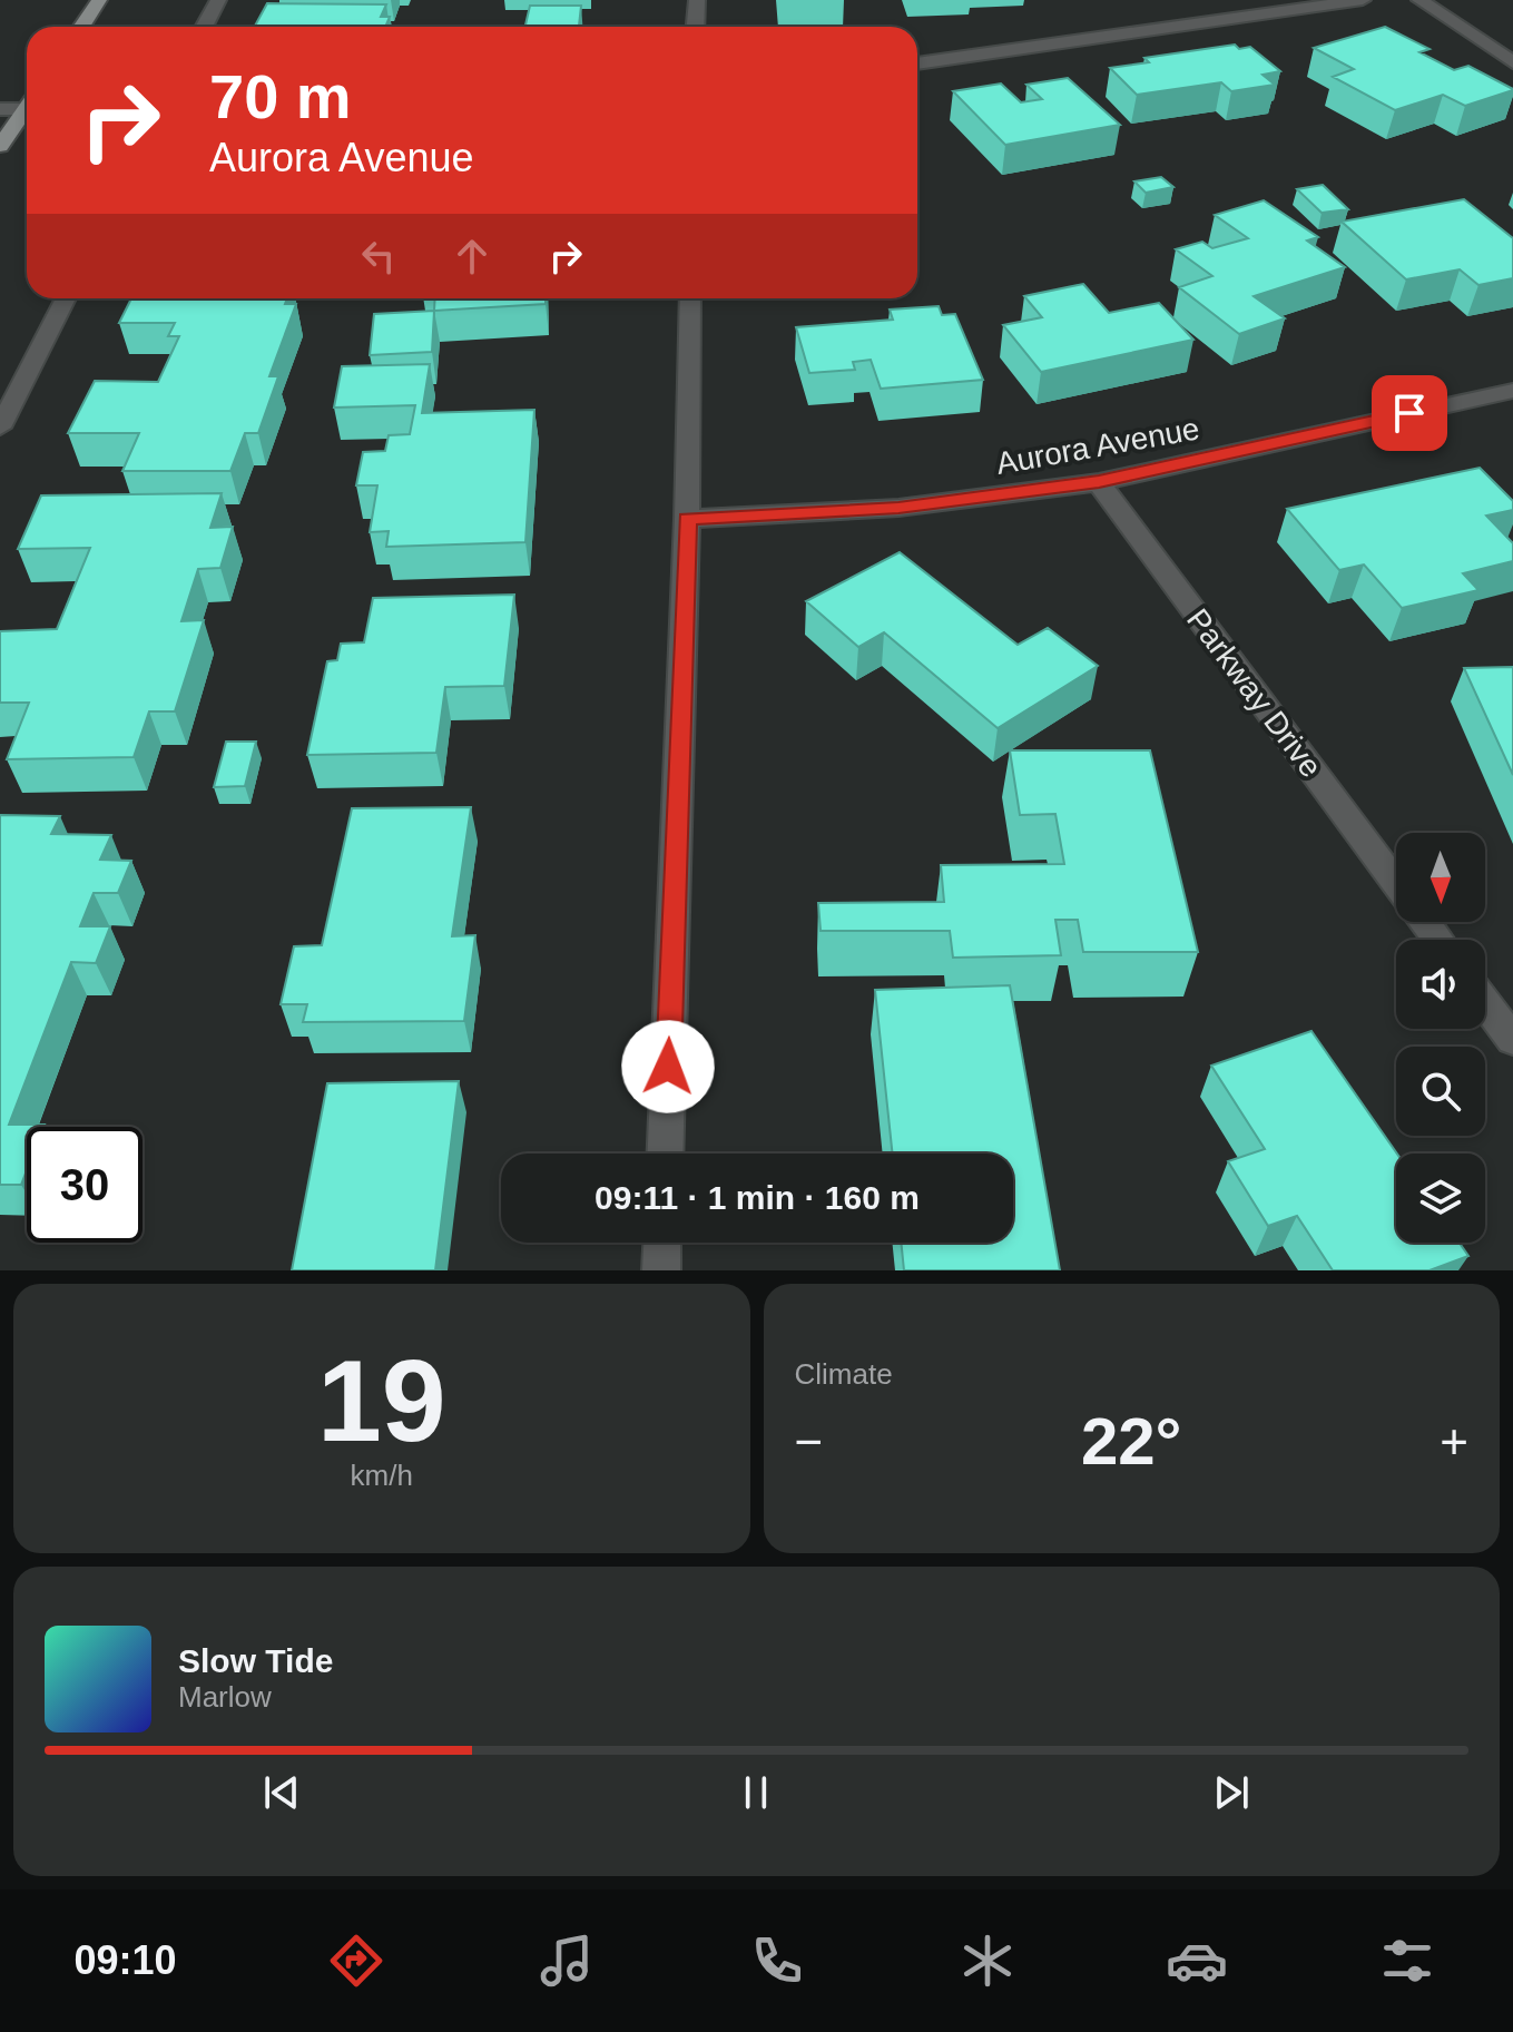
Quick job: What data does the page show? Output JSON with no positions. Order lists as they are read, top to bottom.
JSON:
{
  "streets": {
    "street": ["Aurora Avenue", "Parkway Drive"]
  },
  "crossings": [
    ["Aurora Avenue", "Parkway Drive"]
  ],
  "north": "bottom",
  "page": {
    "turn": ["70 m", "Aurora Avenue"],
    "limit": "30",
    "trip": "09:11 · 1 min · 160 m",
    "tile": [
      ["19", "km/h"],
      "Climate"
    ],
    "heat": ["−", "22°", "+"],
    "song": ["Slow Tide", "Marlow"],
    "tabs": "09:10"
  }
}
